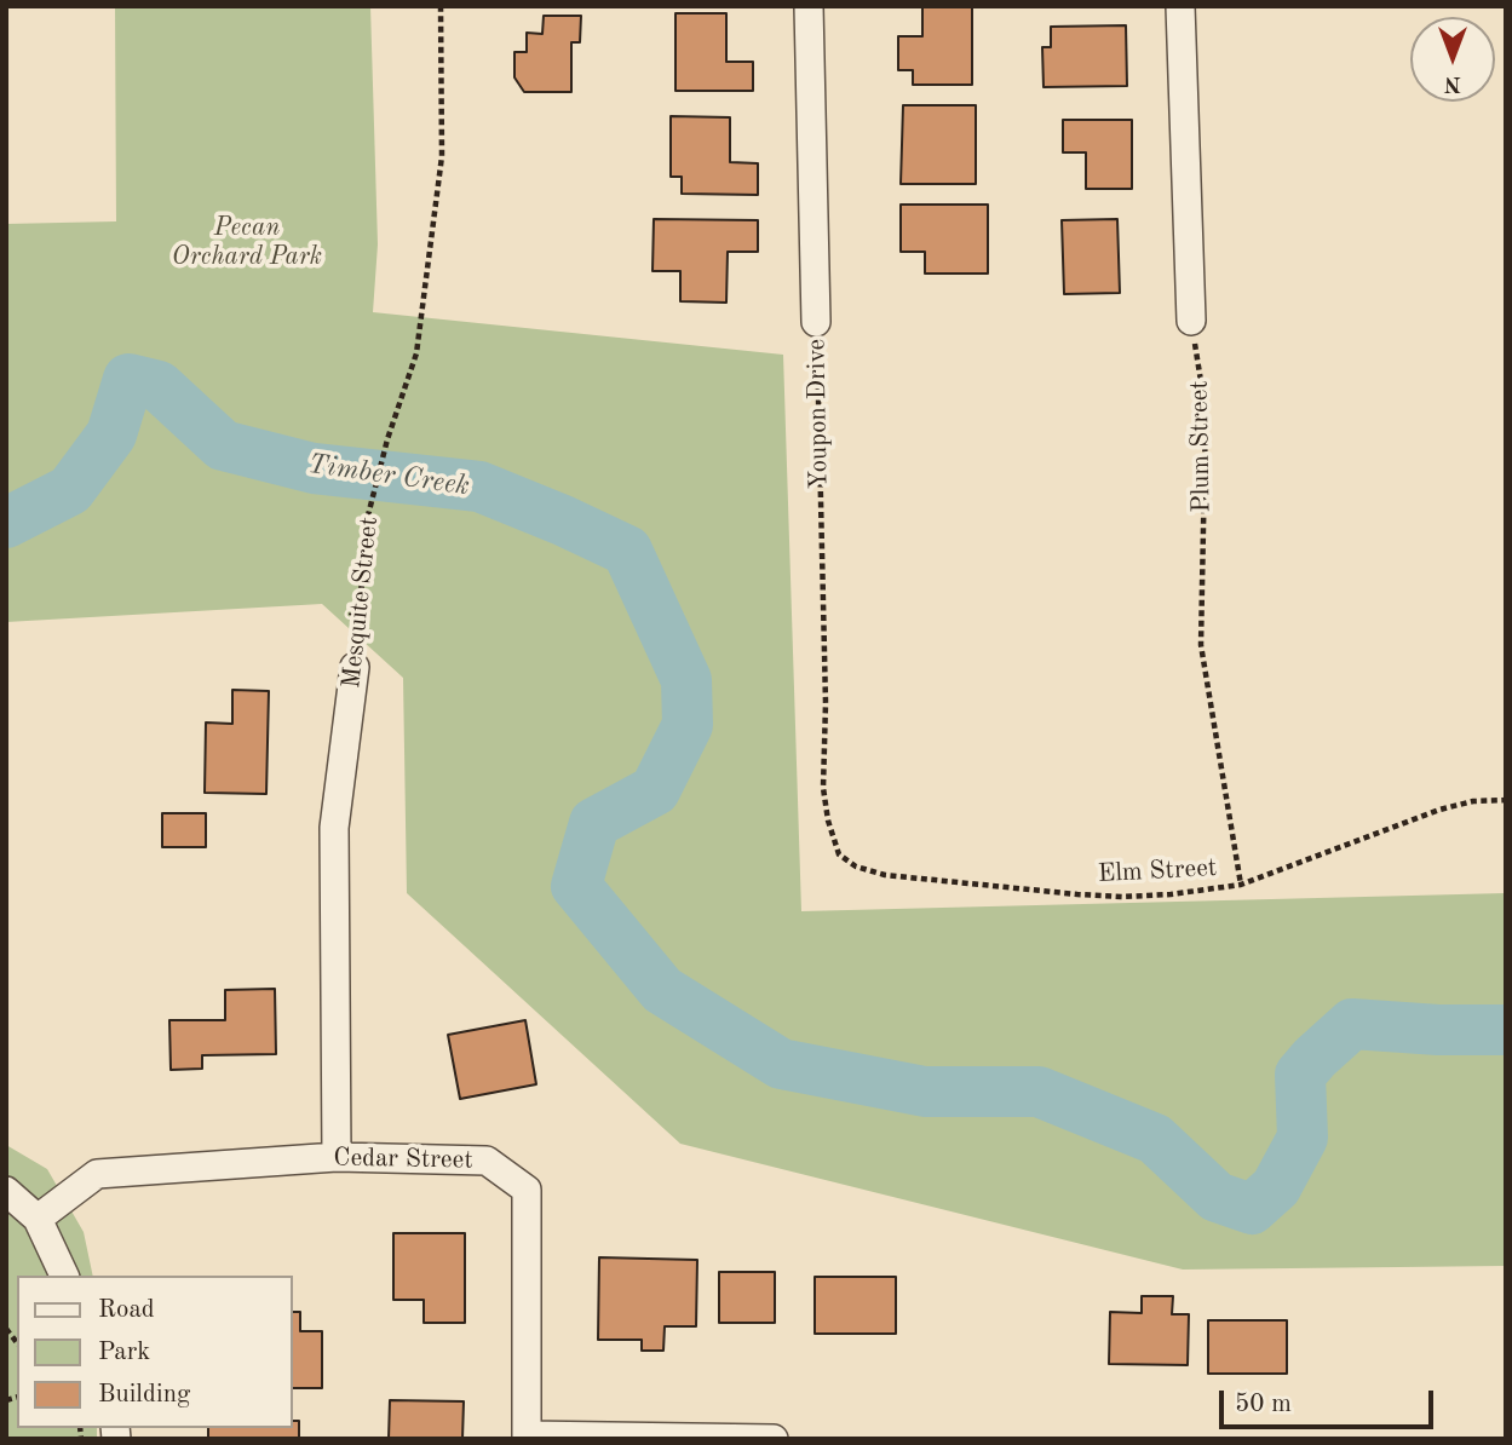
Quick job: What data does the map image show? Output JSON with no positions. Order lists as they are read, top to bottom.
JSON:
{
  "streets": {
    "street": ["Youpon Drive", "Mesquite Street", "Cedar Street"],
    "path": ["Plum Street", "Elm Street"]
  },
  "crossings": [
    ["Youpon Drive", "Elm Street"],
    ["Plum Street", "Elm Street"],
    ["Mesquite Street", "Cedar Street"]
  ],
  "water": ["Timber Creek"],
  "parks": ["Pecan Orchard Park"],
  "legend": ["Road", "Park", "Building"],
  "scale_bar": "50 m",
  "north": "bottom"
}
